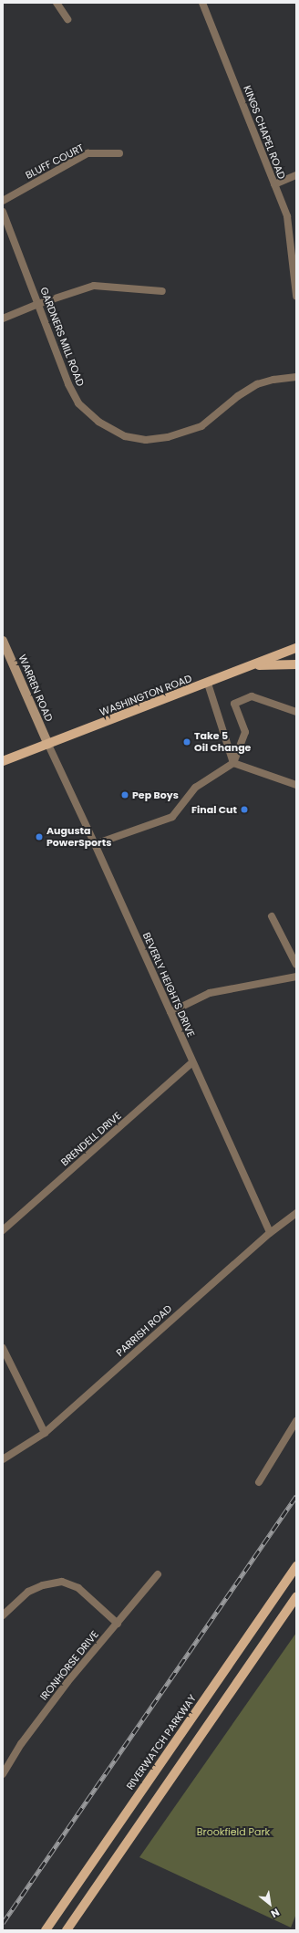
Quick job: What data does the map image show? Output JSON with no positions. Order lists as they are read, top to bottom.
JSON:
{
  "streets": {
    "main road": ["WASHINGTON ROAD", "RIVERWATCH PARKWAY"],
    "street": [
      "KINGS CHAPEL ROAD",
      "BLUFF COURT",
      "GARDNERS MILL ROAD",
      "WARREN ROAD",
      "BEVERLY HEIGHTS DRIVE",
      "BRENDELL DRIVE",
      "PARRISH ROAD",
      "IRONHORSE DRIVE"
    ]
  },
  "crossings": [
    ["WARREN ROAD", "WASHINGTON ROAD"],
    ["WARREN ROAD", "BEVERLY HEIGHTS DRIVE"],
    ["WASHINGTON ROAD", "BEVERLY HEIGHTS DRIVE"],
    ["BEVERLY HEIGHTS DRIVE", "BRENDELL DRIVE"],
    ["BEVERLY HEIGHTS DRIVE", "PARRISH ROAD"]
  ],
  "parks": ["Brookfield Park"],
  "places": [
    "Take 5 Oil Change",
    "Pep Boys",
    "Final Cut",
    "Augusta PowerSports"
  ],
  "north": "bottom right"
}
